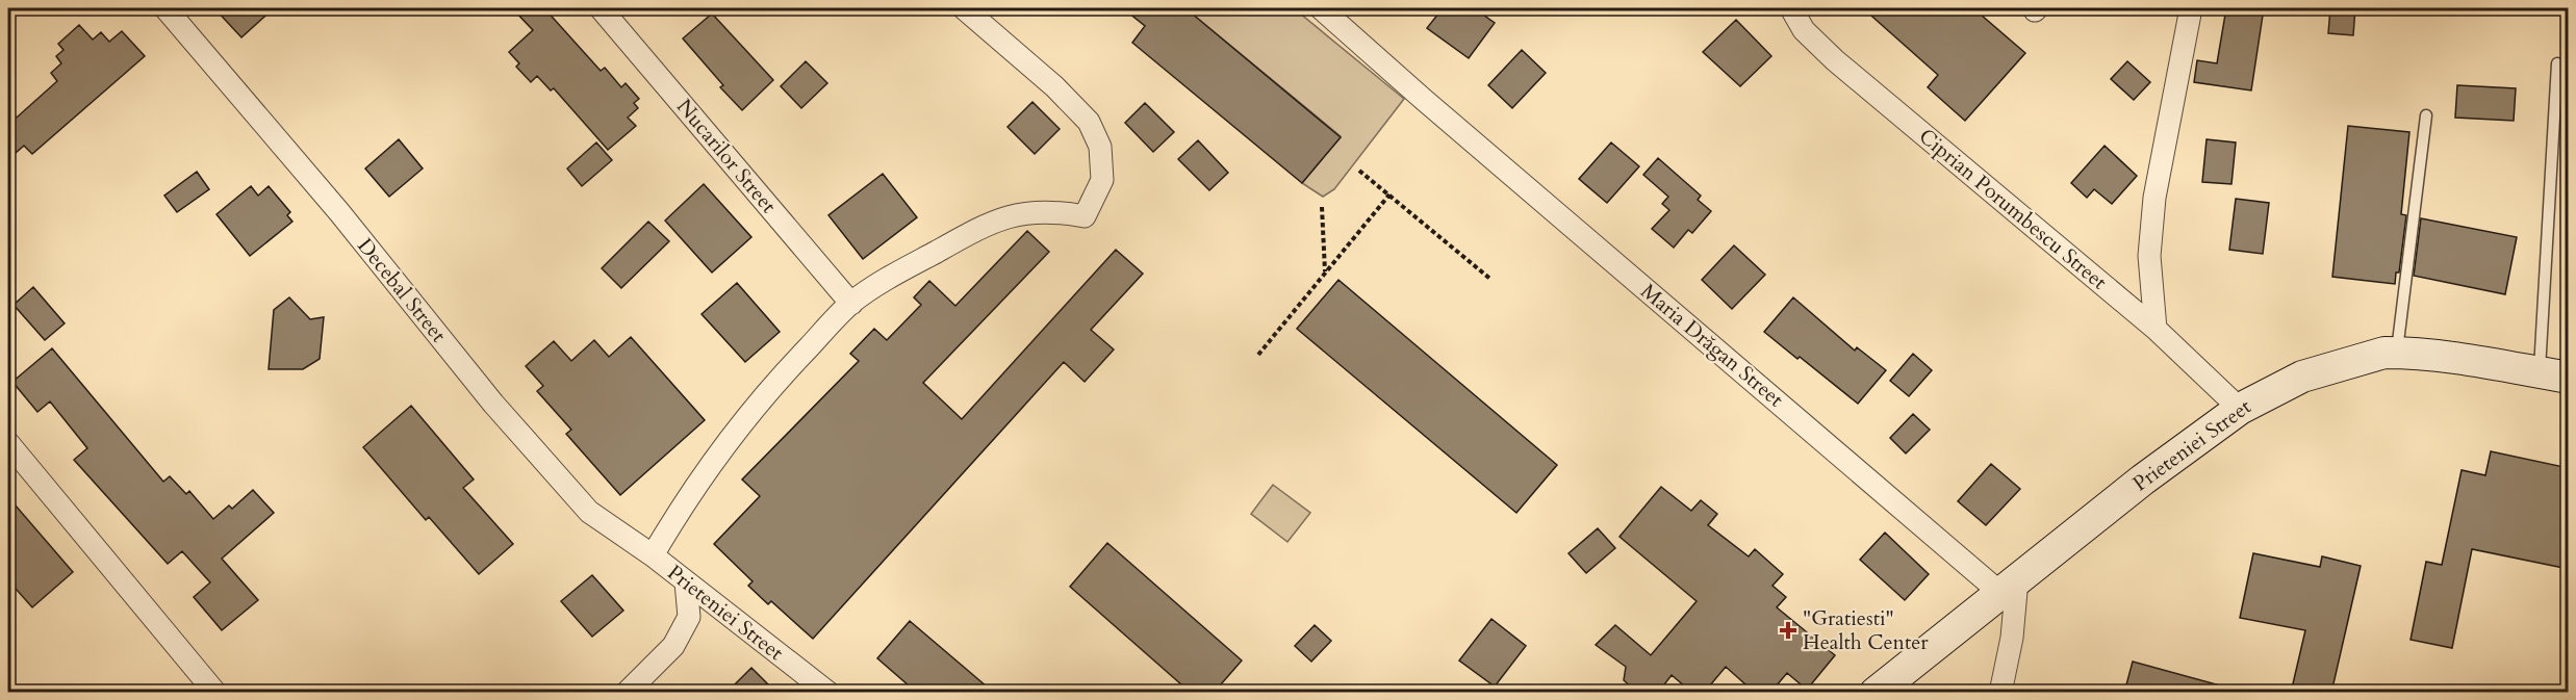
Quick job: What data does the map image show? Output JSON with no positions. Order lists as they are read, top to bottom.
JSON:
{
  "streets": {
    "street": [
      "Nucarilor Street",
      "Ciprian Porumbescu Street",
      "Decebal Street",
      "Maria Drăgan Street",
      "Prieteniei Street"
    ]
  },
  "crossings": [
    ["Ciprian Porumbescu Street", "Prieteniei Street"],
    ["Decebal Street", "Prieteniei Street"],
    ["Maria Drăgan Street", "Prieteniei Street"]
  ],
  "places": {
    "health": ["\"Gratiesti\" Health Center"]
  }
}
